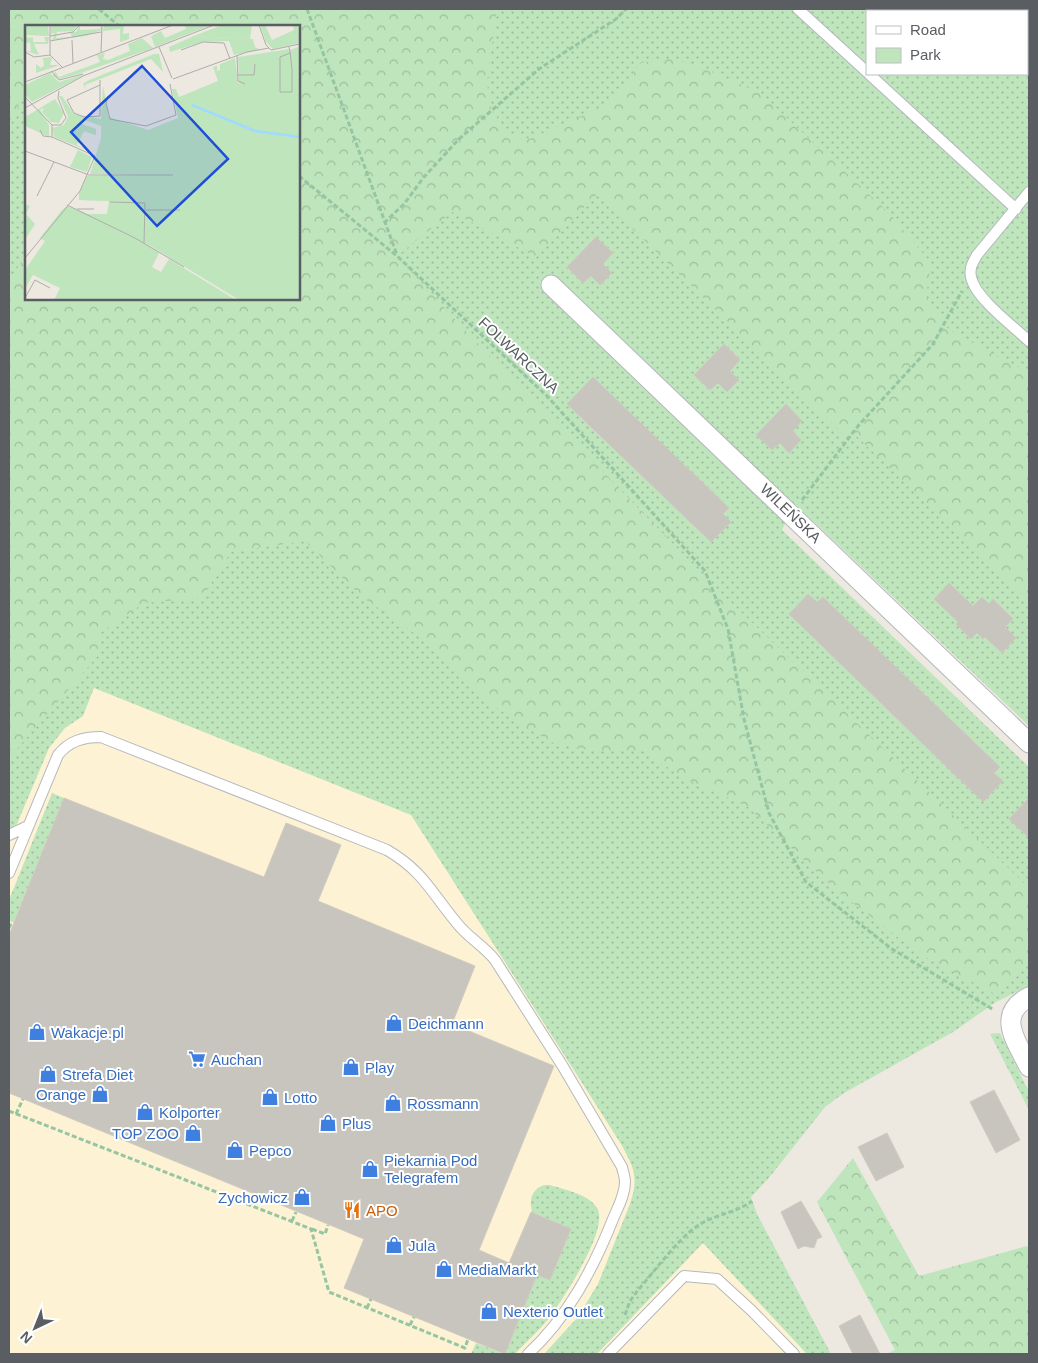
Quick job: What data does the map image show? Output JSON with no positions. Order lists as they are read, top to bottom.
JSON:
{
  "streets": {
    "street": ["WILEŃSKA"],
    "path": ["FOLWARCZNA"]
  },
  "places": {
    "shop": [
      "Deichmann",
      "Wakacje.pl",
      "Play",
      "Strefa Diet",
      "Orange",
      "Lotto",
      "Rossmann",
      "Kolporter",
      "Plus",
      "TOP ZOO",
      "Pepco",
      "Piekarnia Pod Telegrafem",
      "Zychowicz",
      "Jula",
      "MediaMarkt",
      "Nexterio Outlet"
    ],
    "supermarket": ["Auchan"],
    "restaurant": ["APO"]
  },
  "legend": ["Road", "Park"],
  "north": "bottom left"
}
